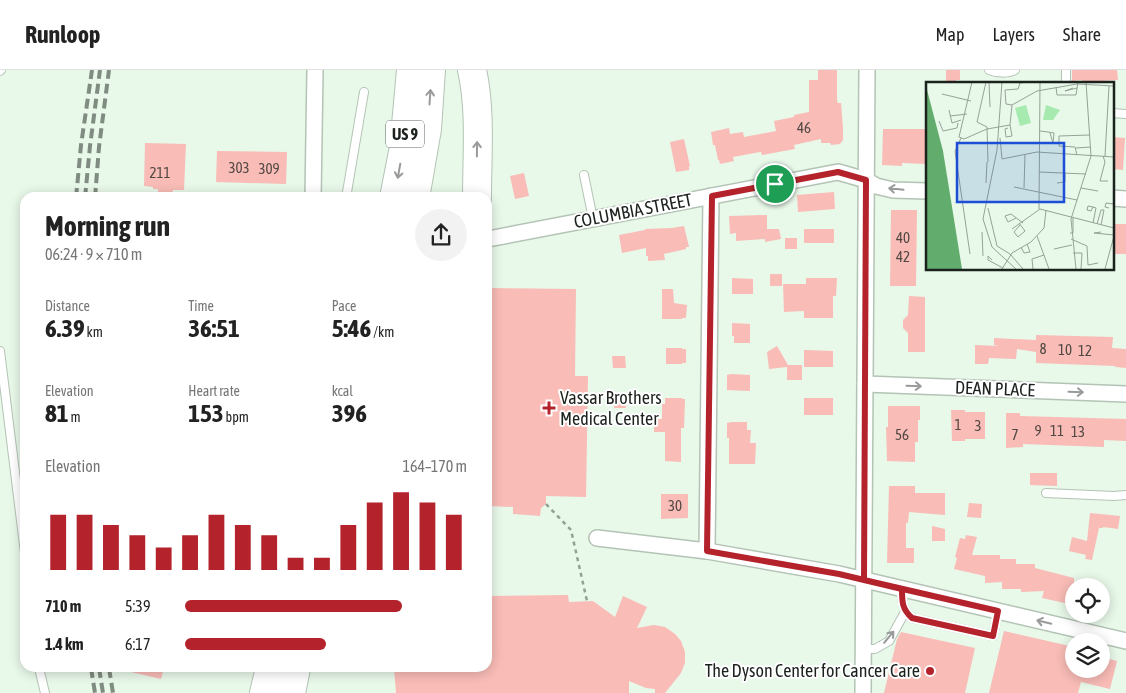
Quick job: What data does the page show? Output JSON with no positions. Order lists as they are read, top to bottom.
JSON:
{
  "streets": {
    "highway": ["US 9"],
    "street": ["COLUMBIA STREET", "DEAN PLACE"]
  },
  "one_way": ["DEAN PLACE"],
  "places": {
    "health": ["Vassar Brothers Medical Center"],
    "other": ["The Dyson Center for Cancer Care"]
  },
  "house_numbers": [
    "46",
    "303",
    "309",
    "211",
    "40",
    "42",
    "8",
    "10",
    "12",
    "1",
    "3",
    "9",
    "11",
    "13",
    "56",
    "7",
    "30"
  ],
  "page": {
    "header": "Runloop",
    "nav": ["Map", "Layers", "Share"],
    "heading": ["Morning run", "06:24 · 9 × 710 m"],
    "stats": [
      ["Distance", "6.39 km"],
      ["Time", "36:51"],
      ["Pace", "5:46 /km"],
      ["Elevation", "81 m"],
      ["Heart rate", "153 bpm"],
      ["kcal", "396"]
    ],
    "chart": ["Elevation", "164–170 m"],
    "list": [
      {
        "name": "710 m",
        "note": "5:39"
      },
      {
        "name": "1.4 km",
        "note": "6:17"
      }
    ]
  }
}
